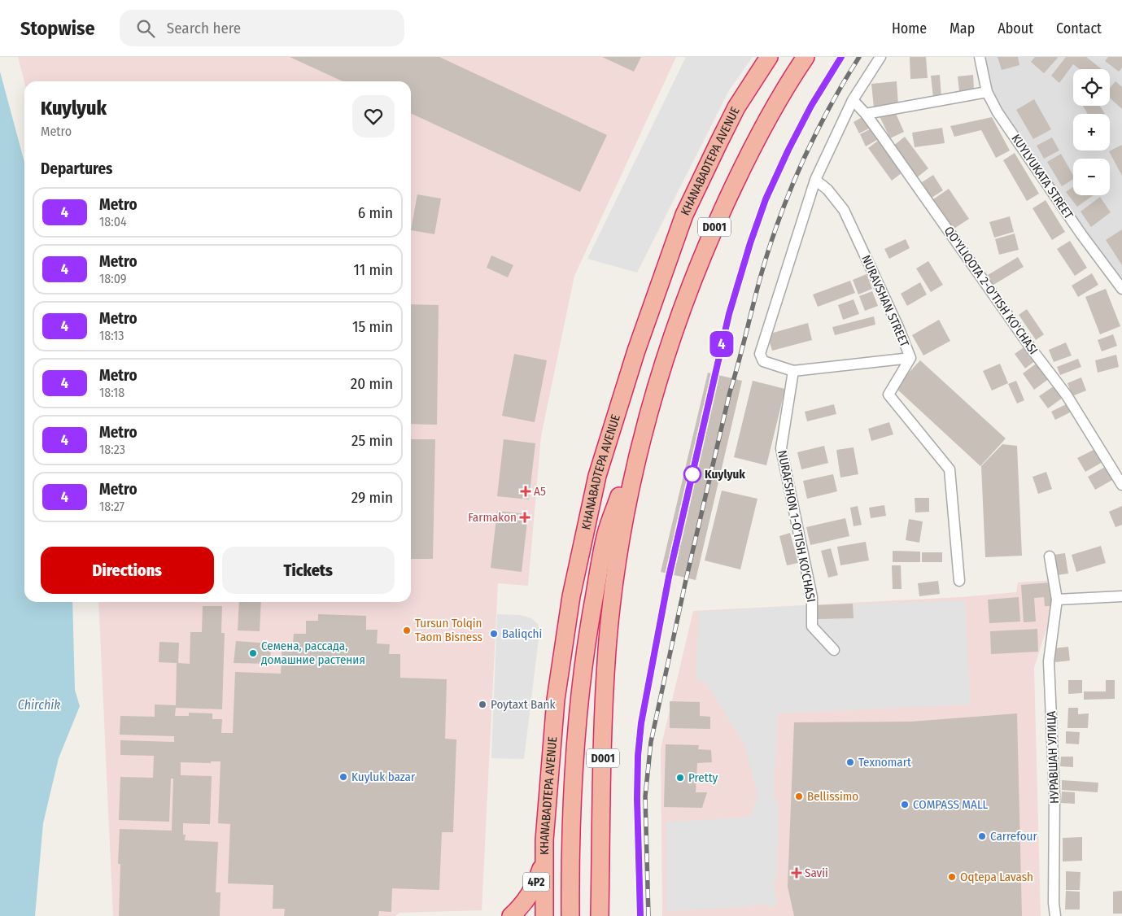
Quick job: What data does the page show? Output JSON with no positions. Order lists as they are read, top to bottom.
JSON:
{
  "streets": {
    "highway": ["KHANABADTEPA AVENUE", "D001", "4P2"],
    "street": [
      "KUYLYUKATA STREET",
      "QO'YLIQOTA 2-O'TISH KO'CHASI",
      "NURAVSHAN STREET",
      "NURAFSHON 1-O'TISH KO'CHASI",
      "НУРАВШАН УЛИЦА"
    ]
  },
  "crossings": [
    ["KHANABADTEPA AVENUE", "4P2"]
  ],
  "water": ["Chirchik"],
  "places": {
    "other": [
      "Kuylyuk",
      "Tursun Tolqin Taom Bisness",
      "Baliqchi",
      "Семена, рассада, домашние растения",
      "Poytaxt Bank",
      "Texnomart",
      "Kuyluk bazar",
      "Pretty",
      "Bellissimo",
      "COMPASS MALL",
      "Carrefour",
      "Oqtepa Lavash"
    ],
    "health": ["A5", "Farmakon", "Savii"]
  },
  "lines": ["metro line 4"],
  "page": {
    "header": "Stopwise",
    "search": "Search here",
    "nav": [
      "Home",
      "Map",
      "About",
      "Contact"
    ],
    "on_map": "4",
    "map_buttons": ["+", "−"],
    "heading": [
      ["Kuylyuk", "Metro"],
      "Departures"
    ],
    "list": [
      {
        "mark": "4",
        "name": "Metro",
        "note": "18:04",
        "value": "6 min"
      },
      {
        "mark": "4",
        "name": "Metro",
        "note": "18:09",
        "value": "11 min"
      },
      {
        "mark": "4",
        "name": "Metro",
        "note": "18:13",
        "value": "15 min"
      },
      {
        "mark": "4",
        "name": "Metro",
        "note": "18:18",
        "value": "20 min"
      },
      {
        "mark": "4",
        "name": "Metro",
        "note": "18:23",
        "value": "25 min"
      },
      {
        "mark": "4",
        "name": "Metro",
        "note": "18:27",
        "value": "29 min"
      }
    ],
    "buttons": ["Directions", "Tickets"]
  }
}
